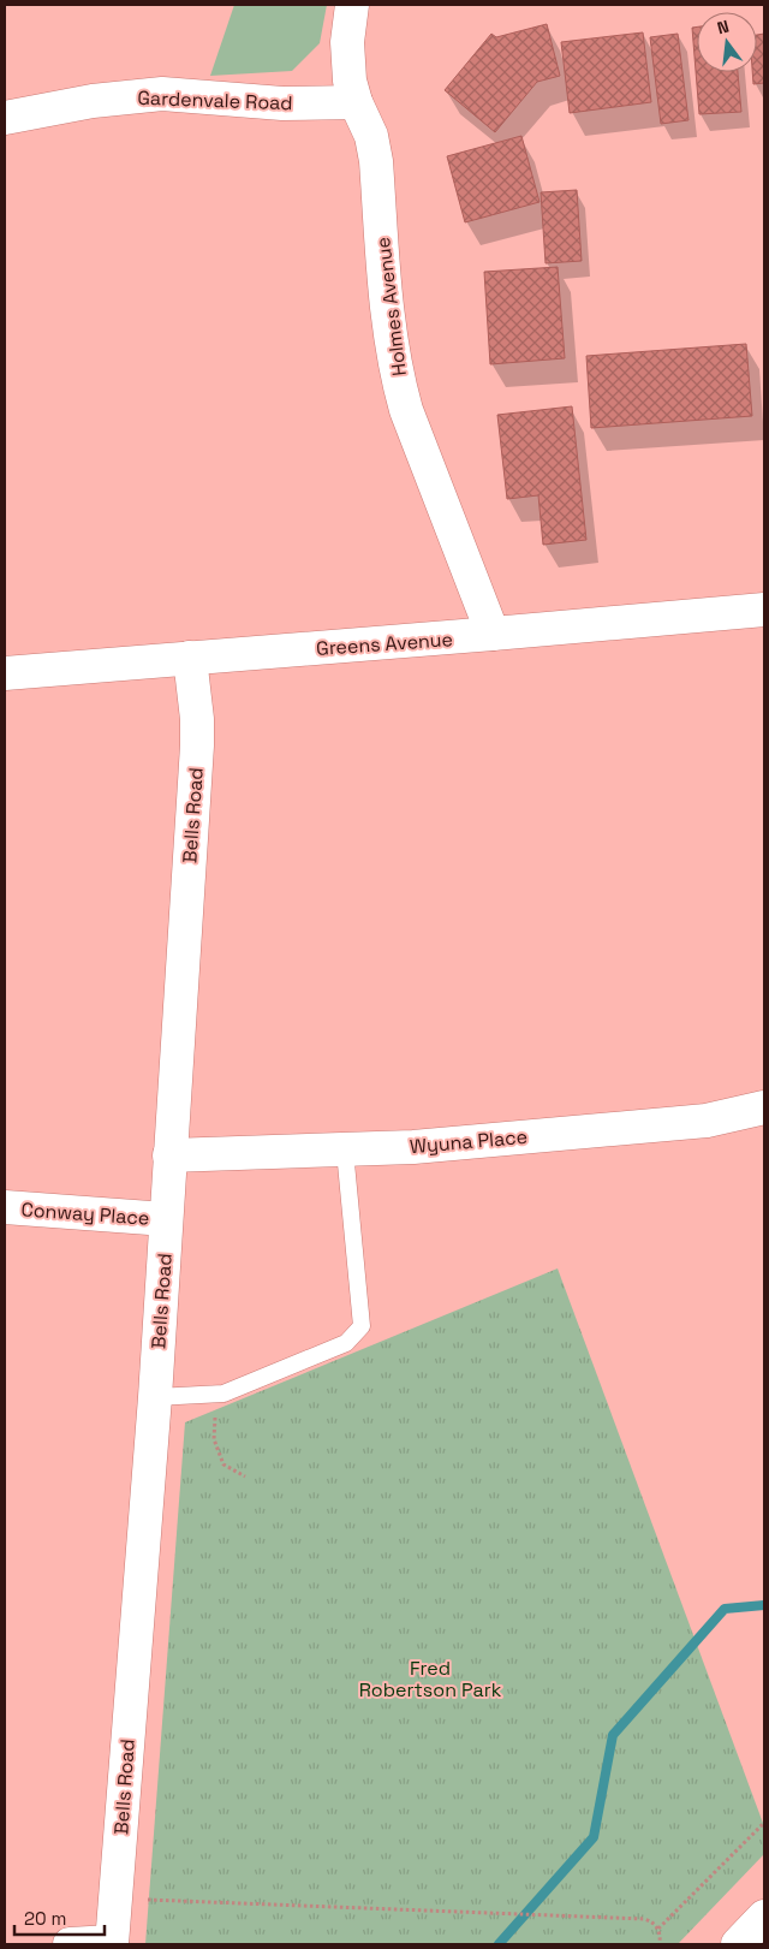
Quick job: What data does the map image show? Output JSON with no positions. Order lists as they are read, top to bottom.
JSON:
{
  "streets": {
    "street": [
      "Gardenvale Road",
      "Holmes Avenue",
      "Greens Avenue",
      "Bells Road",
      "Wyuna Place",
      "Conway Place"
    ]
  },
  "crossings": [
    ["Gardenvale Road", "Holmes Avenue"],
    ["Holmes Avenue", "Greens Avenue"],
    ["Greens Avenue", "Bells Road"],
    ["Bells Road", "Wyuna Place"],
    ["Bells Road", "Conway Place"]
  ],
  "parks": ["Fred Robertson Park"],
  "scale_bar": "20 m",
  "north": "top"
}
